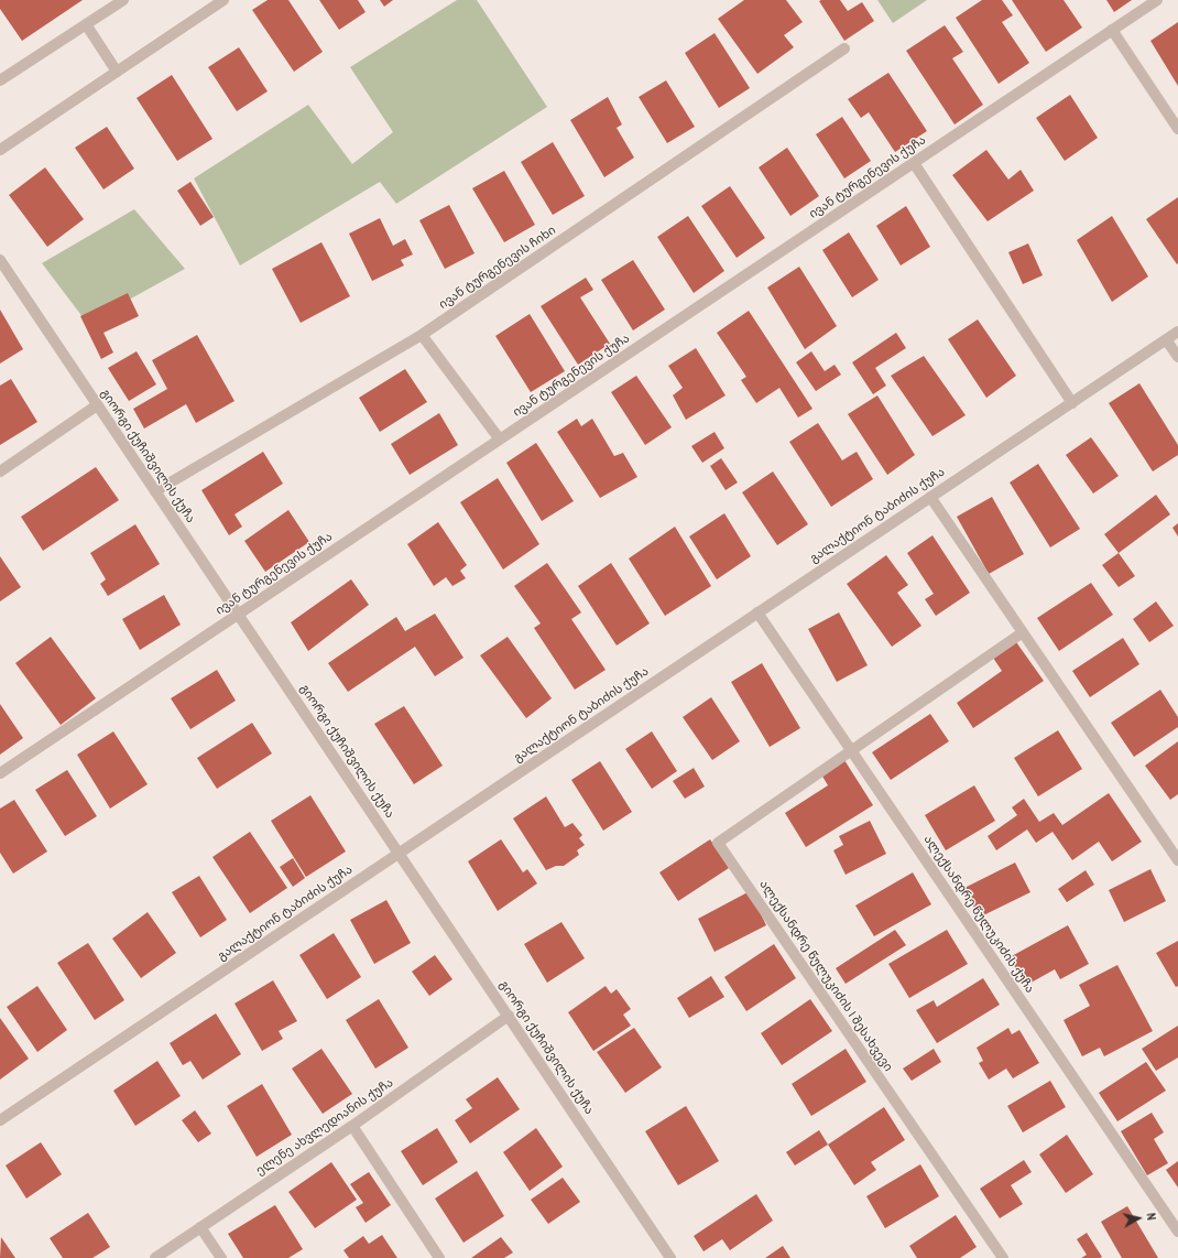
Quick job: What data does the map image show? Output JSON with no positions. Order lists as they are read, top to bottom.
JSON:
{
  "streets": {
    "street": [
      "ივან ტურგენევის ქუჩა",
      "ივან ტურგენევის ჩიხი",
      "გიორგი ქუჩიშვილის ქუჩა",
      "გალაქტიონ ტაბიძის ქუჩა",
      "ალექსანდრე წულუკიძის ქუჩა",
      "ალექსანდრე წულუკიძის I შესახვევი",
      "ელენე ახვლედიანის ქუჩა"
    ]
  },
  "crossings": [
    ["ივან ტურგენევის ქუჩა", "გიორგი ქუჩიშვილის ქუჩა"],
    ["ივან ტურგენევის ჩიხი", "გიორგი ქუჩიშვილის ქუჩა"],
    ["გიორგი ქუჩიშვილის ქუჩა", "გალაქტიონ ტაბიძის ქუჩა"],
    ["გიორგი ქუჩიშვილის ქუჩა", "ელენე ახვლედიანის ქუჩა"],
    ["გალაქტიონ ტაბიძის ქუჩა", "ალექსანდრე წულუკიძის ქუჩა"],
    ["ალექსანდრე წულუკიძის ქუჩა", "ალექსანდრე წულუკიძის I შესახვევი"]
  ],
  "north": "right"
}
